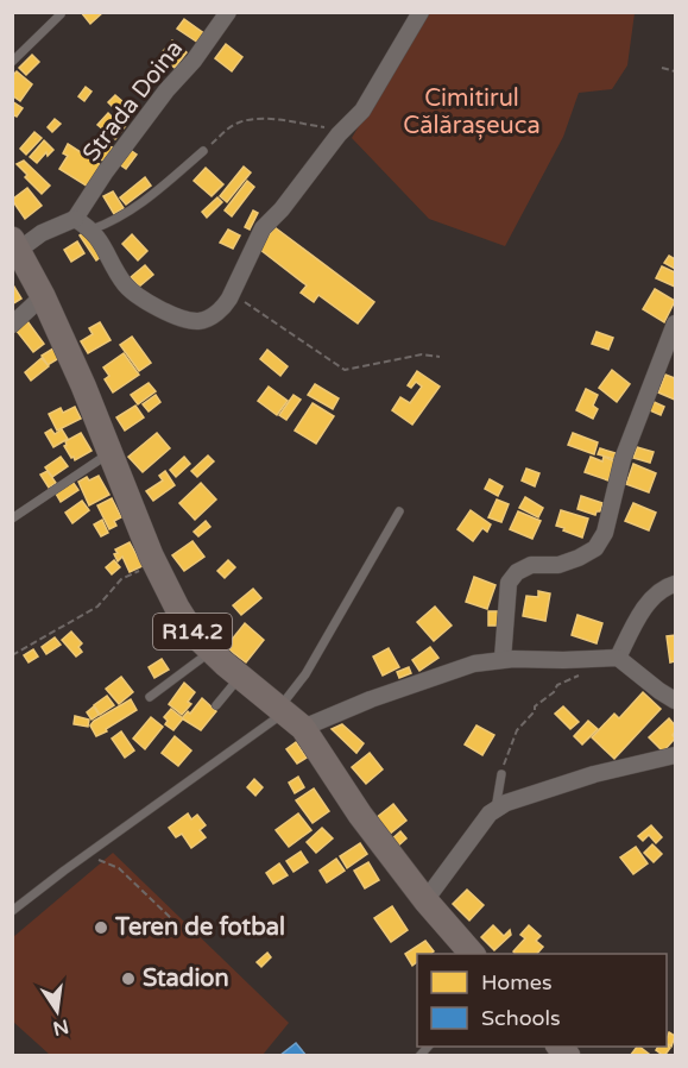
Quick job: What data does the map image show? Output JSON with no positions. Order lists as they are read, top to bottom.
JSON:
{
  "streets": {
    "main road": ["R14.2"],
    "street": ["Strada Doina"]
  },
  "parks": ["Cimitirul Călărașeuca"],
  "places": ["Teren de fotbal", "Stadion"],
  "legend": ["Homes", "Schools"],
  "north": "bottom"
}
